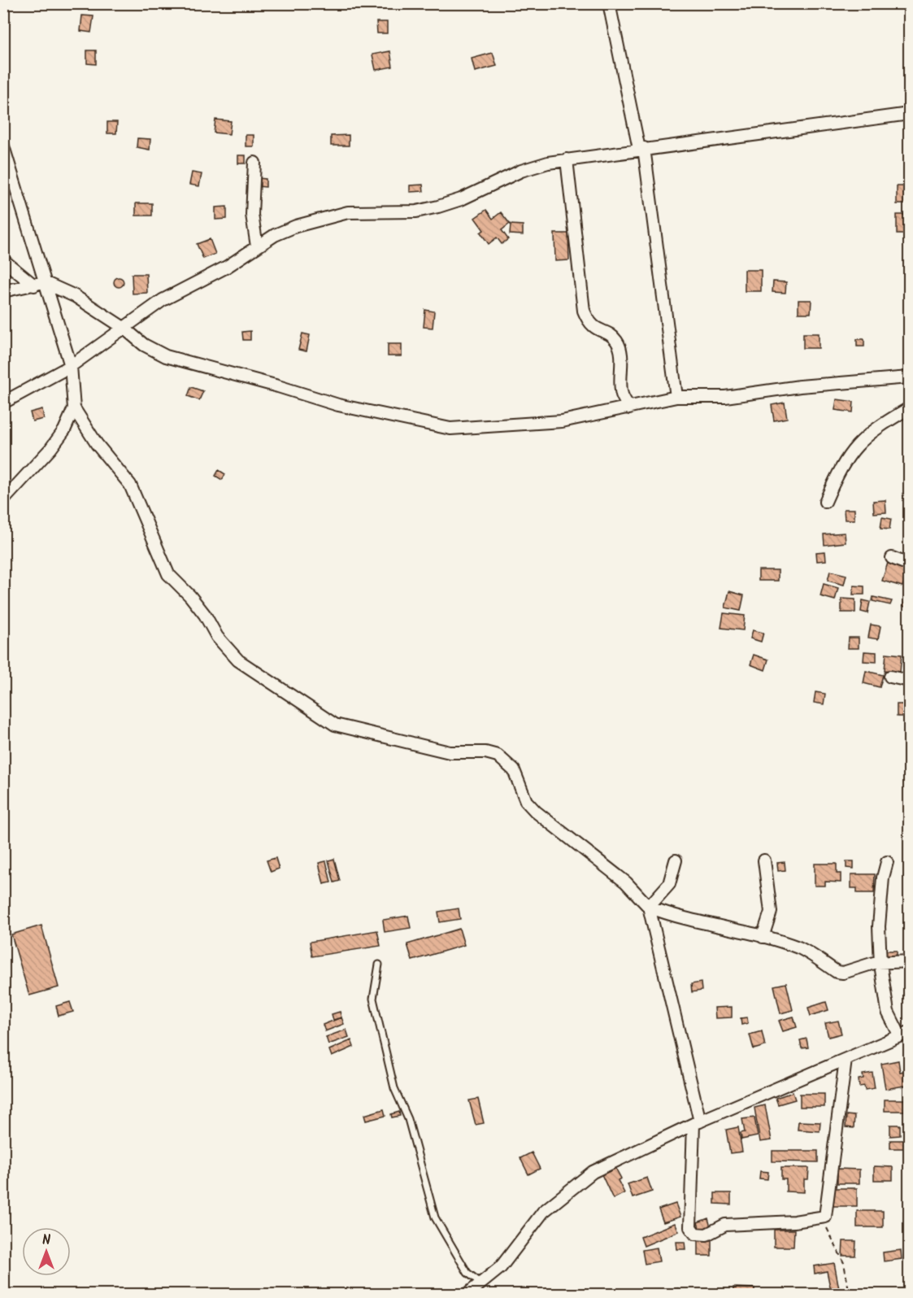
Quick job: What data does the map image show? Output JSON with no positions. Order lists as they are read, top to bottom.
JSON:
{
  "north": "top"
}
